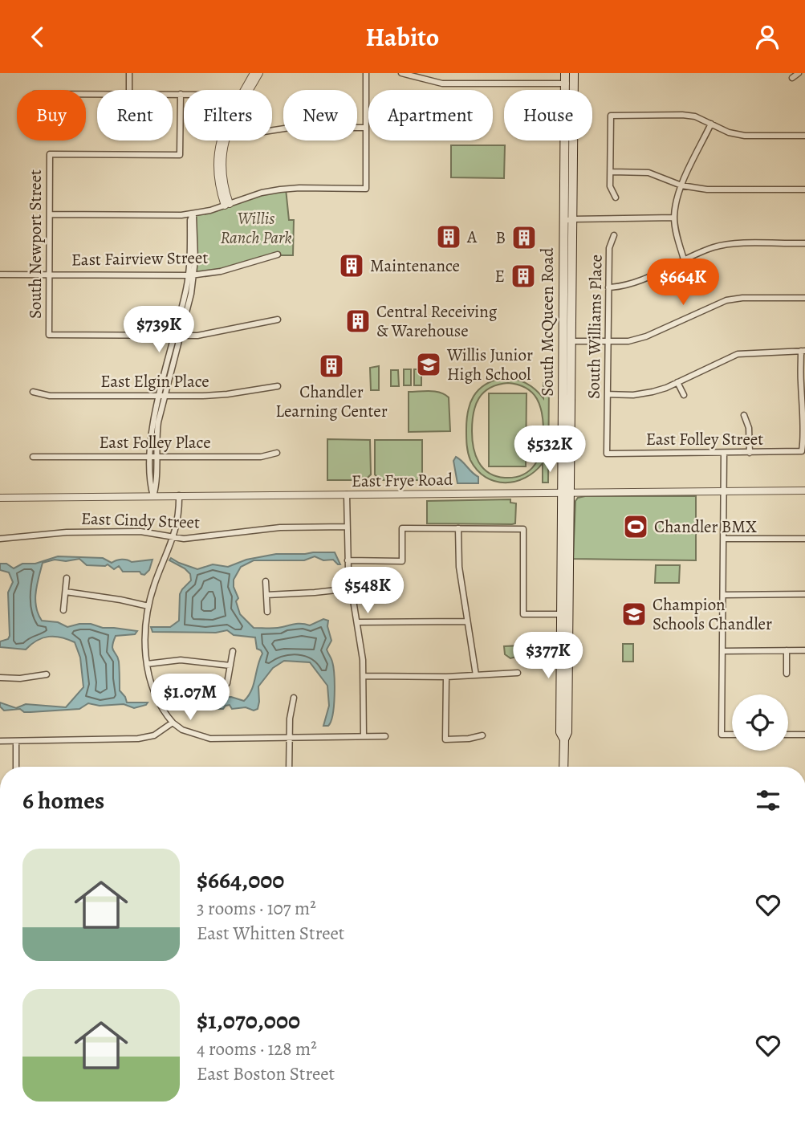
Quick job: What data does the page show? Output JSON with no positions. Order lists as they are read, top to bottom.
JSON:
{
  "streets": {
    "main road": ["South McQueen Road"],
    "street": [
      "South Newport Street",
      "East Fairview Street",
      "South Williams Place",
      "East Elgin Place",
      "East Folley Street",
      "East Folley Place",
      "East Frye Road",
      "East Cindy Street"
    ]
  },
  "crossings": [
    ["South Newport Street", "East Fairview Street"],
    ["South McQueen Road", "East Frye Road"],
    ["South Williams Place", "East Folley Street"]
  ],
  "parks": ["Willis Ranch Park"],
  "places": {
    "building": [
      "A",
      "B",
      "Maintenance",
      "E",
      "Central Receiving & Warehouse",
      "Chandler Learning Center"
    ],
    "school or university": ["Willis Junior High School", "Champion Schools Chandler"],
    "sports": ["Chandler BMX"]
  },
  "page": {
    "header": "Habito",
    "chip": [
      "Buy",
      "Rent",
      "Filters",
      "New",
      "Apartment",
      "House"
    ],
    "price": [
      "$664K",
      "$739K",
      "$532K",
      "$548K",
      "$377K",
      "$1.07M"
    ],
    "heading": "6 homes",
    "list": [
      {
        "name": "$664,000",
        "note": "3 rooms · 107 m² · East Whitten Street"
      },
      {
        "name": "$1,070,000",
        "note": "4 rooms · 128 m² · East Boston Street"
      }
    ]
  }
}
